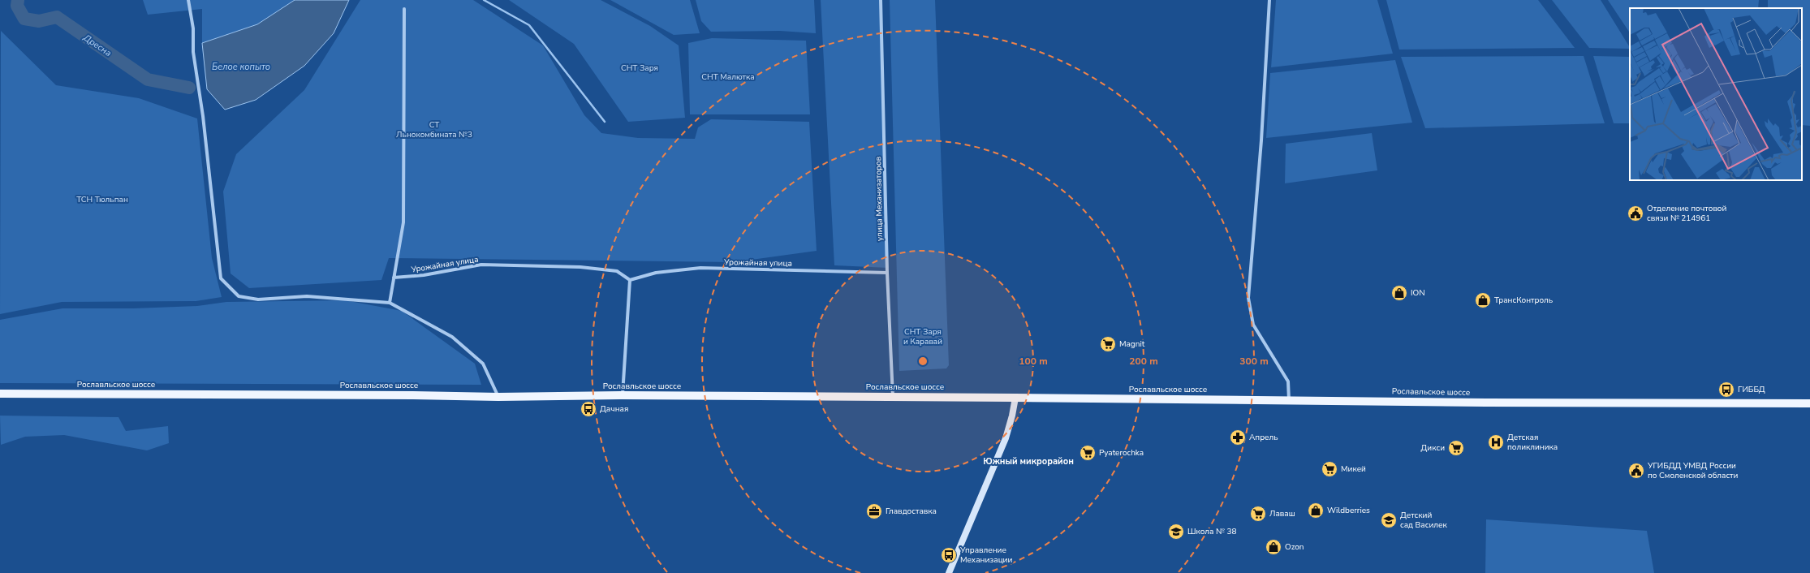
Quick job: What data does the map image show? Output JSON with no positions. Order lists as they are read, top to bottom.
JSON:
{
  "streets": {
    "main road": ["Рославльское шоссе"],
    "street": ["улица Механизаторов", "Урожайная улица"]
  },
  "crossings": [
    ["улица Механизаторов", "Урожайная улица"],
    ["улица Механизаторов", "Рославльское шоссе"]
  ],
  "districts": ["Южный микрорайон"],
  "water": ["Дресна", "Белое копыто"],
  "parks": [
    "СНТ Заря",
    "СНТ Малютка",
    "СТ Льнокомбината №3",
    "ТСН Тюльпан",
    "СНТ Заря и Каравай"
  ],
  "places": {
    "public building": ["Отделение почтовой связи № 214961", "УГИБДД УМВД России по Смоленской области"],
    "shop": [
      "ION",
      "ТрансКонтроль",
      "Wildberries",
      "Ozon"
    ],
    "supermarket": [
      "Magnit",
      "Дикси",
      "Pyaterochka",
      "Микей",
      "Лаваш"
    ],
    "bus stop": ["ГИББД", "Дачная", "Управление Механизации"],
    "pharmacy": ["Апрель"],
    "hospital": ["Детская поликлиника"],
    "office": ["Главдоставка"],
    "school or university": ["Детский сад Василек", "Школа № 38"]
  },
  "rings": ["100 m", "200 m", "300 m"]
}
